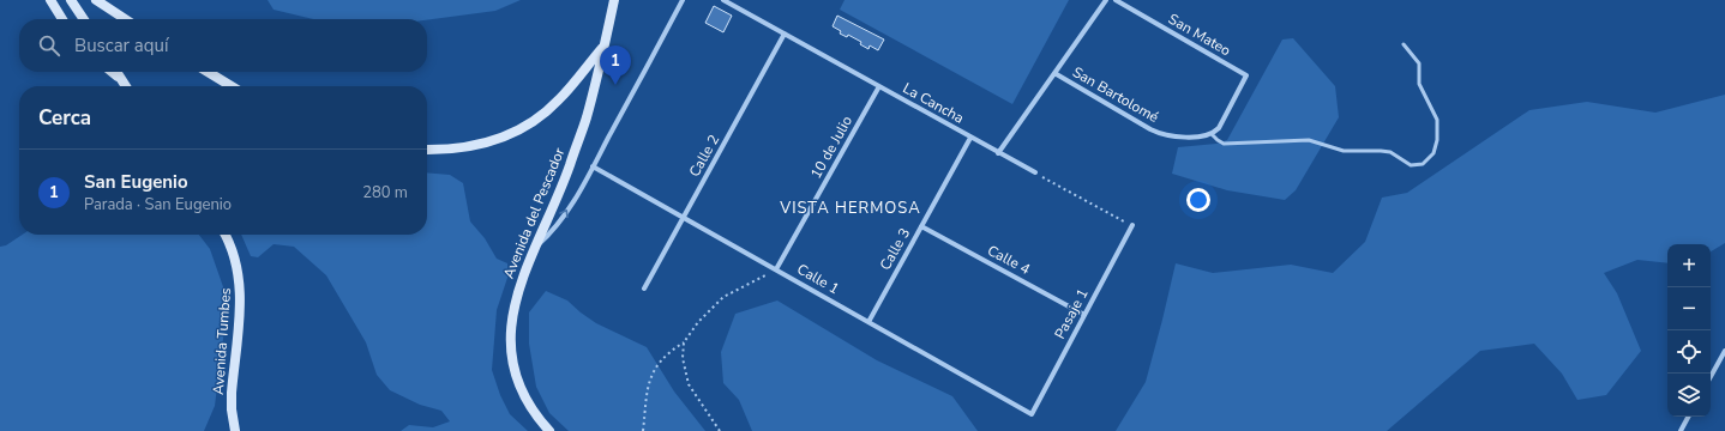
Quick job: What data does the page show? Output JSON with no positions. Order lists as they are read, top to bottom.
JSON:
{
  "streets": {
    "main road": ["Avenida del Pescador", "Avenida Tumbes"],
    "street": [
      "San Mateo",
      "San Bartolomé",
      "La Cancha",
      "10 de Julio",
      "Calle 2",
      "Calle 3",
      "Calle 4",
      "Calle 1",
      "Pasaje 1"
    ]
  },
  "crossings": [
    ["San Mateo", "San Bartolomé"],
    ["La Cancha", "10 de Julio"],
    ["La Cancha", "Calle 2"],
    ["La Cancha", "Calle 3"],
    ["10 de Julio", "Calle 1"],
    ["Calle 2", "Calle 1"],
    ["Calle 3", "Calle 4"],
    ["Calle 3", "Calle 1"],
    ["Calle 4", "Pasaje 1"],
    ["Calle 1", "Pasaje 1"]
  ],
  "districts": ["VISTA HERMOSA"],
  "page": {
    "search": "Buscar aquí",
    "pins": "1",
    "heading": "Cerca",
    "list": [
      {
        "mark": "1",
        "name": "San Eugenio",
        "note": "Parada · San Eugenio",
        "value": "280 m"
      }
    ],
    "map_buttons": ["+", "−"]
  }
}
